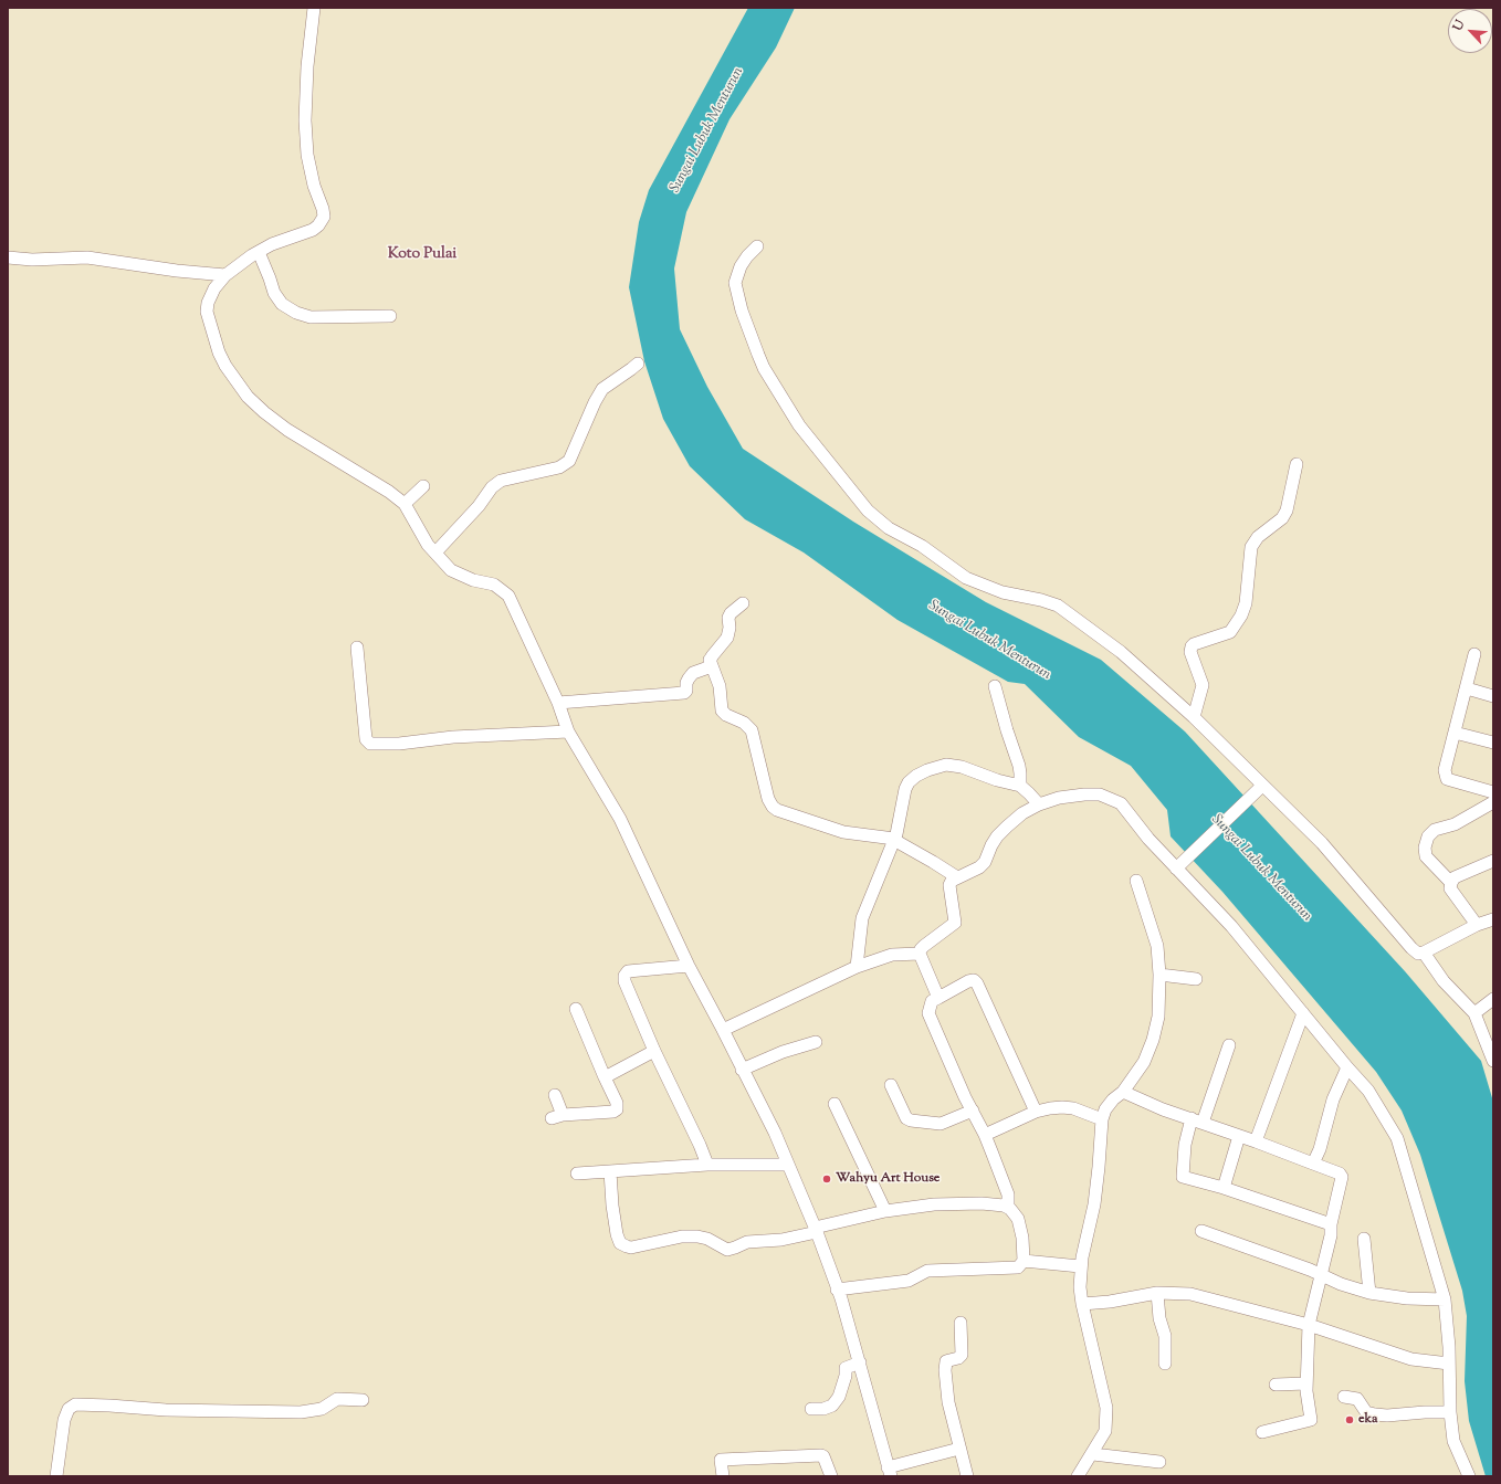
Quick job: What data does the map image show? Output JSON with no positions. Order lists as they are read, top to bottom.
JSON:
{
  "districts": ["Koto Pulai"],
  "water": ["Sungai Lubuk Menturun"],
  "places": ["Wahyu Art House", "eka"],
  "north": "top left"
}
